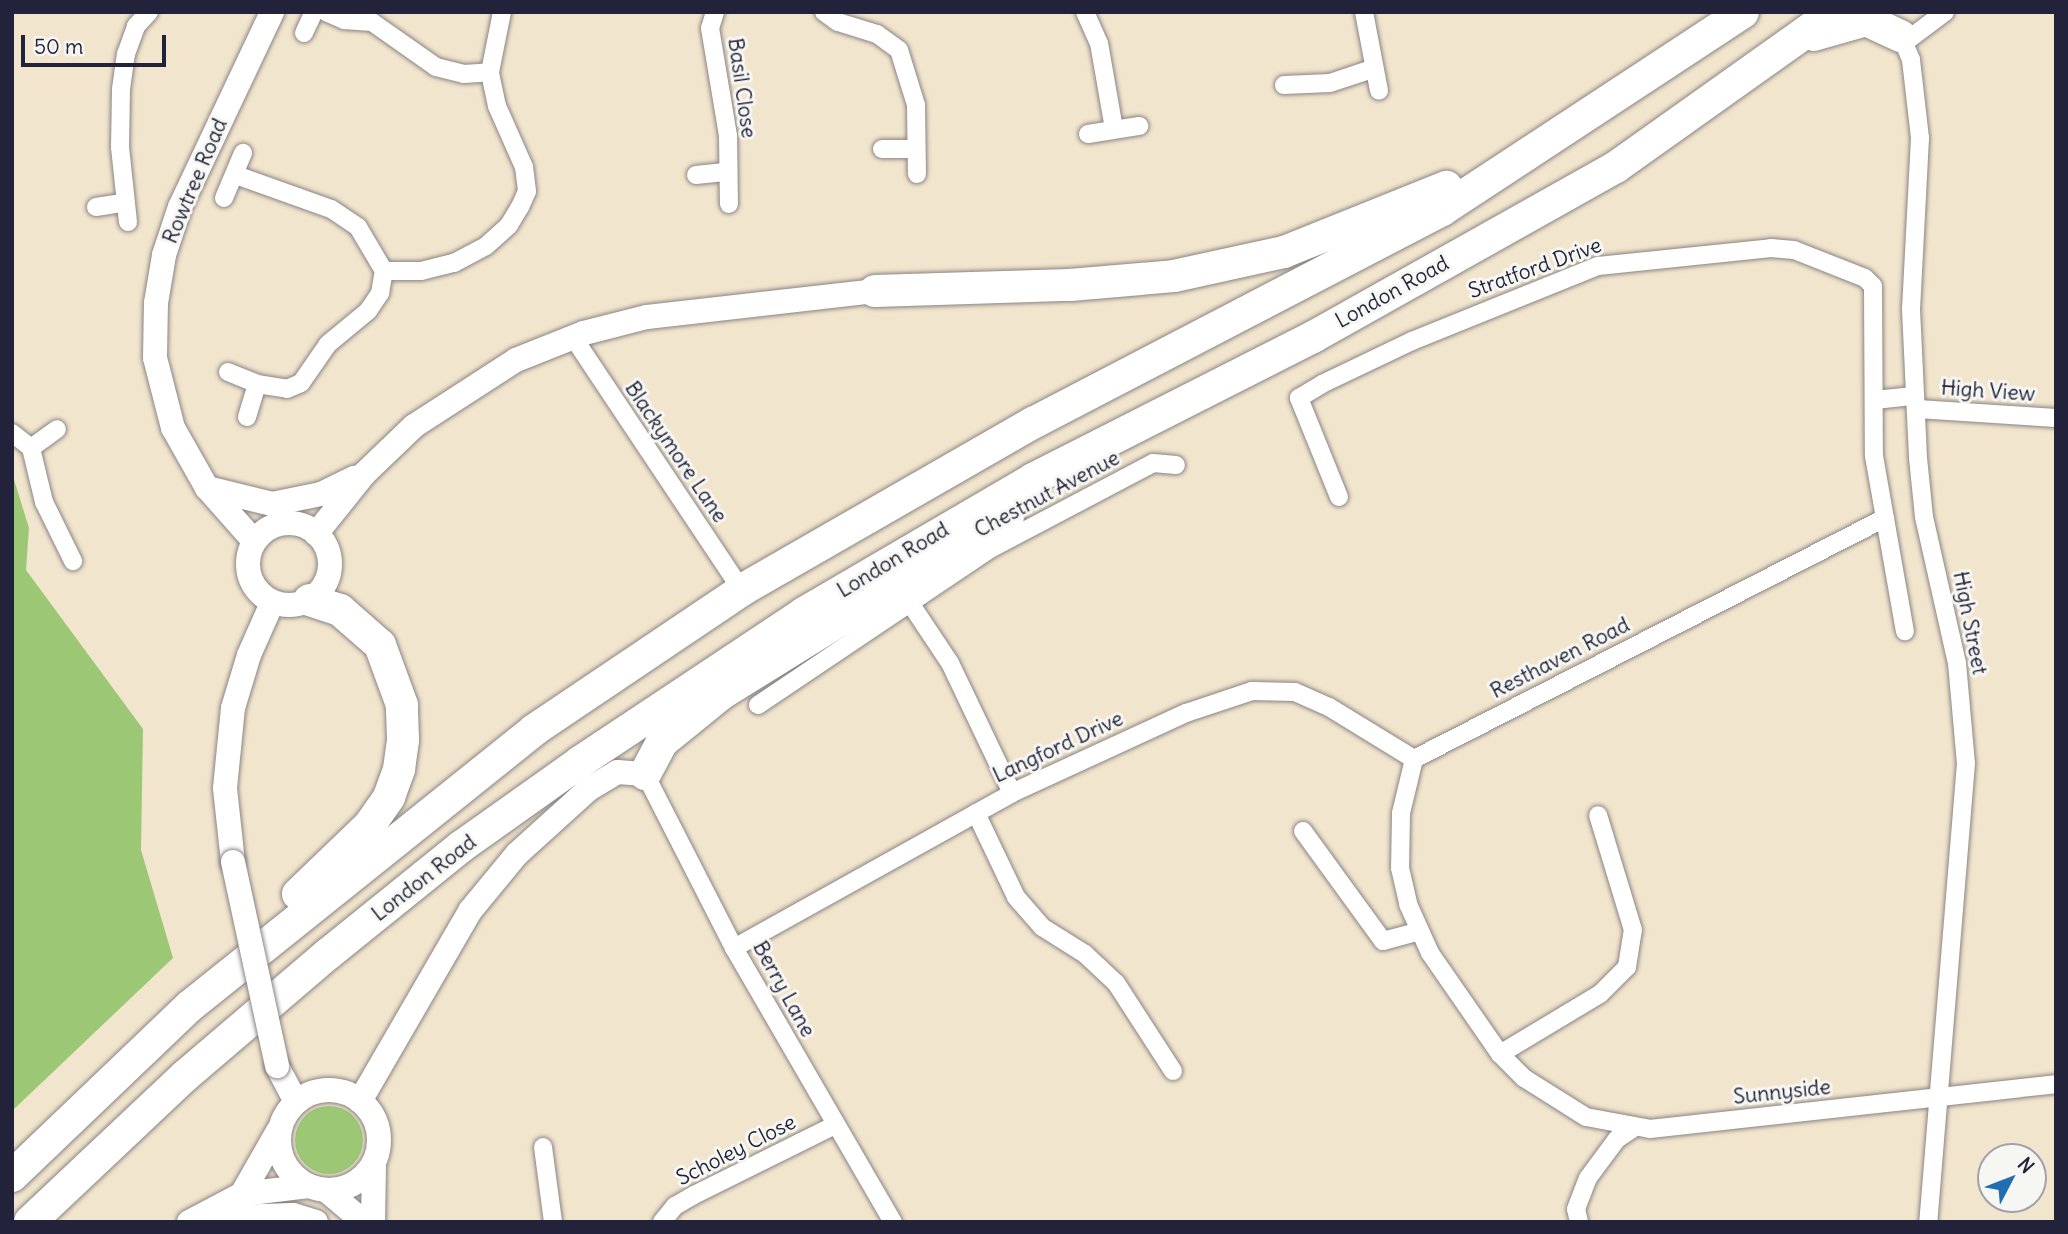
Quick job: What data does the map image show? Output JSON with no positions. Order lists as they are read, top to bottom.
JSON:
{
  "streets": {
    "highway": ["London Road"],
    "street": [
      "Basil Close",
      "Rowtree Road",
      "Stratford Drive",
      "High View",
      "Blackymore Lane",
      "Chestnut Avenue",
      "High Street",
      "Resthaven Road",
      "Langford Drive",
      "Berry Lane",
      "Sunnyside",
      "Scholey Close"
    ]
  },
  "crossings": [
    ["Stratford Drive", "Resthaven Road"],
    ["High View", "High Street"],
    ["High Street", "Sunnyside"],
    ["Resthaven Road", "Langford Drive"],
    ["Langford Drive", "Berry Lane"],
    ["Berry Lane", "Scholey Close"]
  ],
  "scale_bar": "50 m",
  "north": "top right"
}
